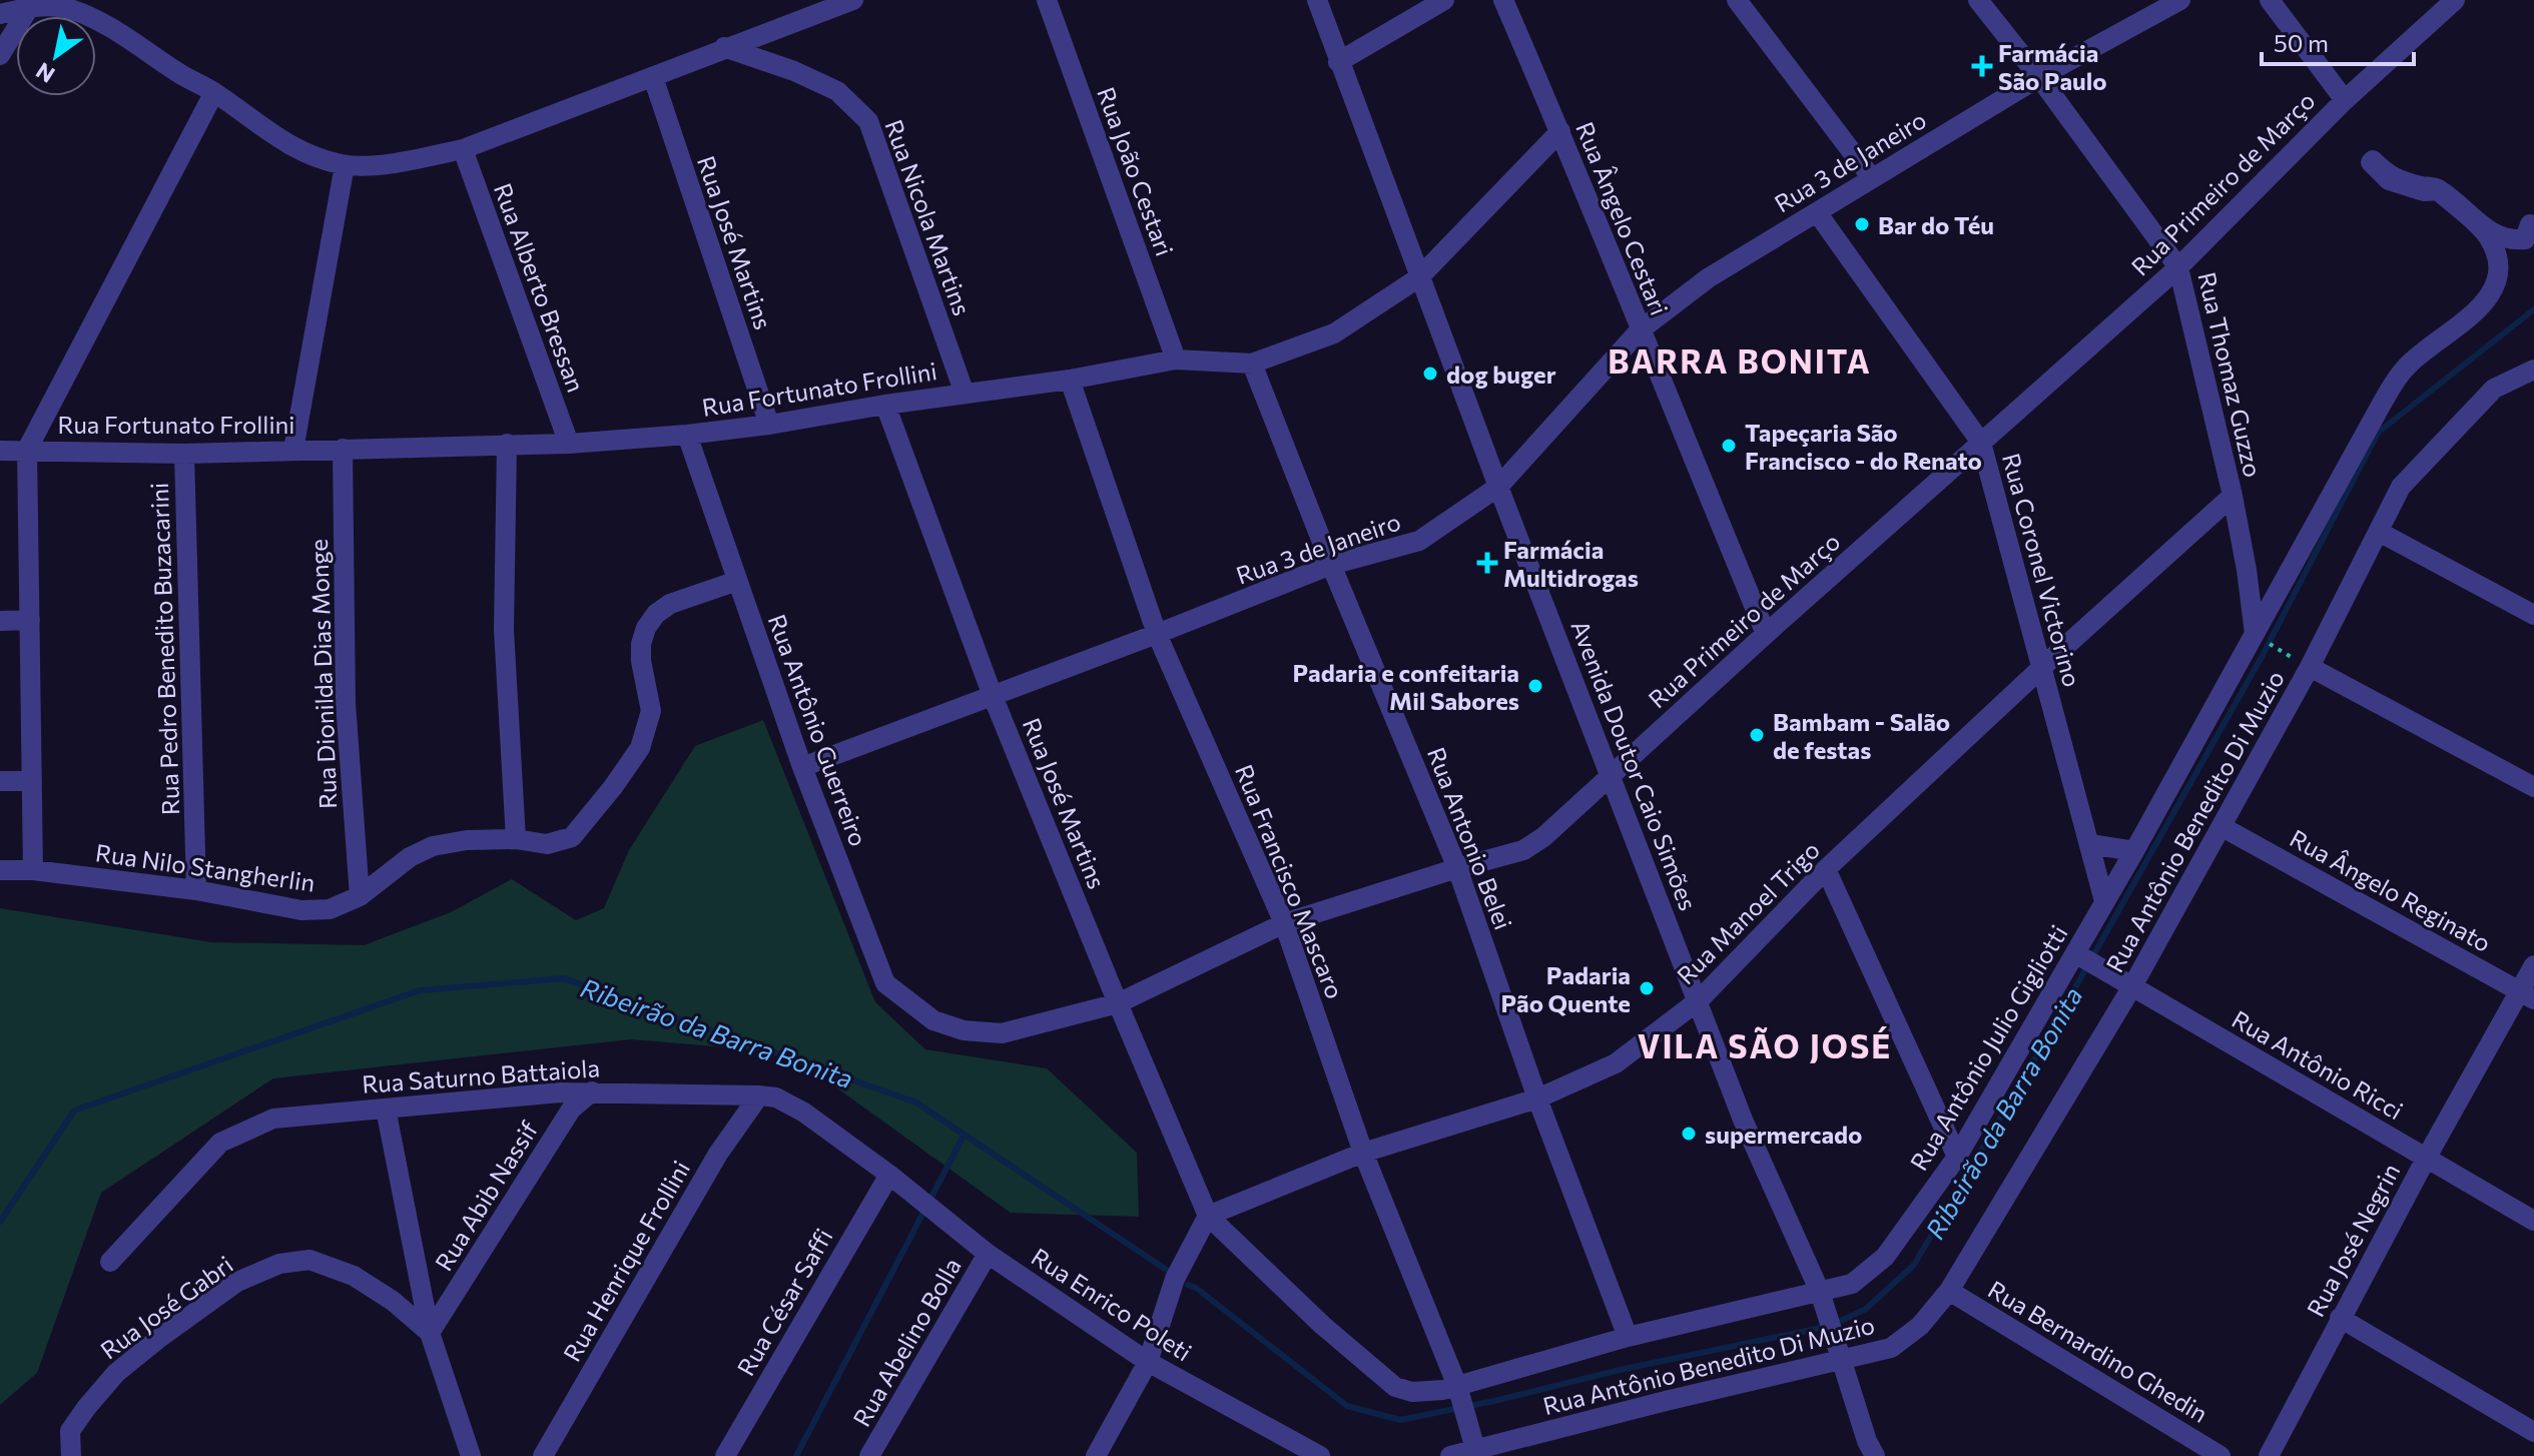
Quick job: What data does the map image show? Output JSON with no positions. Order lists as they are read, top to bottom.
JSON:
{
  "streets": {
    "street": [
      "Rua 3 de Janeiro",
      "Rua João Cestari",
      "Rua Primeiro de Março",
      "Rua Nicola Martins",
      "Rua Ângelo Cestari",
      "Rua José Martins",
      "Rua Alberto Bressan",
      "Rua Thomaz Guzzo",
      "Rua Fortunato Frollini",
      "Rua Coronel Victorino",
      "Rua Pedro Benedito Buzacarini",
      "Rua Dionilda Dias Monge",
      "Rua Antônio Guerreiro",
      "Avenida Doutor Caio Simões",
      "Rua Antônio Benedito Di Muzio",
      "Rua Antonio Belei",
      "Rua Nilo Stangherlin",
      "Rua Francisco Mascaro",
      "Rua Ângelo Reginato",
      "Rua Manoel Trigo",
      "Rua Antônio Julio Gigliotti",
      "Rua Antônio Ricci",
      "Rua Saturno Battaiola",
      "Rua Abib Nassif",
      "Rua José Negrin",
      "Rua Henrique Frollini",
      "Rua César Saffi",
      "Rua Enrico Poleti",
      "Rua José Gabri",
      "Rua Abelino Bolla",
      "Rua Bernardino Ghedin"
    ]
  },
  "crossings": [
    ["Rua 3 de Janeiro", "Rua Ângelo Cestari"],
    ["Rua 3 de Janeiro", "Rua José Martins"],
    ["Rua 3 de Janeiro", "Rua Thomaz Guzzo"],
    ["Rua 3 de Janeiro", "Rua Coronel Victorino"],
    ["Rua 3 de Janeiro", "Rua Antônio Guerreiro"],
    ["Rua 3 de Janeiro", "Avenida Doutor Caio Simões"],
    ["Rua 3 de Janeiro", "Rua Antonio Belei"],
    ["Rua 3 de Janeiro", "Rua Francisco Mascaro"],
    ["Rua João Cestari", "Rua Fortunato Frollini"],
    ["Rua Primeiro de Março", "Rua Ângelo Cestari"],
    ["Rua Primeiro de Março", "Rua José Martins"],
    ["Rua Primeiro de Março", "Rua Thomaz Guzzo"],
    ["Rua Primeiro de Março", "Rua Coronel Victorino"],
    ["Rua Primeiro de Março", "Rua Antônio Guerreiro"],
    ["Rua Primeiro de Março", "Avenida Doutor Caio Simões"],
    ["Rua Primeiro de Março", "Rua Antonio Belei"],
    ["Rua Primeiro de Março", "Rua Francisco Mascaro"],
    ["Rua Nicola Martins", "Rua Fortunato Frollini"],
    ["Rua Ângelo Cestari", "Rua Fortunato Frollini"],
    ["Rua José Martins", "Rua Fortunato Frollini"],
    ["Rua José Martins", "Rua Manoel Trigo"],
    ["Rua José Martins", "Rua Antônio Julio Gigliotti"],
    ["Rua Alberto Bressan", "Rua Fortunato Frollini"],
    ["Rua Thomaz Guzzo", "Rua Manoel Trigo"],
    ["Rua Thomaz Guzzo", "Rua Antônio Julio Gigliotti"],
    ["Rua Fortunato Frollini", "Rua Pedro Benedito Buzacarini"],
    ["Rua Fortunato Frollini", "Rua Dionilda Dias Monge"],
    ["Rua Fortunato Frollini", "Rua Antônio Guerreiro"],
    ["Rua Fortunato Frollini", "Avenida Doutor Caio Simões"],
    ["Rua Fortunato Frollini", "Rua Antonio Belei"],
    ["Rua Fortunato Frollini", "Rua Francisco Mascaro"],
    ["Rua Coronel Victorino", "Rua Manoel Trigo"],
    ["Rua Coronel Victorino", "Rua Antônio Julio Gigliotti"],
    ["Rua Pedro Benedito Buzacarini", "Rua Nilo Stangherlin"],
    ["Rua Dionilda Dias Monge", "Rua Nilo Stangherlin"],
    ["Rua Antônio Guerreiro", "Rua Nilo Stangherlin"],
    ["Avenida Doutor Caio Simões", "Rua Antônio Benedito Di Muzio"],
    ["Avenida Doutor Caio Simões", "Rua Manoel Trigo"],
    ["Avenida Doutor Caio Simões", "Rua Antônio Julio Gigliotti"],
    ["Rua Antônio Benedito Di Muzio", "Rua Francisco Mascaro"],
    ["Rua Antônio Benedito Di Muzio", "Rua Ângelo Reginato"],
    ["Rua Antônio Benedito Di Muzio", "Rua Antônio Ricci"],
    ["Rua Antônio Benedito Di Muzio", "Rua Bernardino Ghedin"],
    ["Rua Antonio Belei", "Rua Manoel Trigo"],
    ["Rua Antonio Belei", "Rua Antônio Julio Gigliotti"],
    ["Rua Francisco Mascaro", "Rua Manoel Trigo"],
    ["Rua Francisco Mascaro", "Rua Antônio Julio Gigliotti"],
    ["Rua Ângelo Reginato", "Rua José Negrin"],
    ["Rua Manoel Trigo", "Rua Antônio Julio Gigliotti"],
    ["Rua Antônio Julio Gigliotti", "Rua Antônio Ricci"],
    ["Rua Antônio Ricci", "Rua José Negrin"],
    ["Rua Saturno Battaiola", "Rua Abib Nassif"],
    ["Rua Saturno Battaiola", "Rua Henrique Frollini"],
    ["Rua Saturno Battaiola", "Rua César Saffi"],
    ["Rua Saturno Battaiola", "Rua Enrico Poleti"],
    ["Rua Abib Nassif", "Rua José Gabri"],
    ["Rua César Saffi", "Rua Enrico Poleti"],
    ["Rua Enrico Poleti", "Rua Abelino Bolla"]
  ],
  "districts": ["BARRA BONITA", "VILA SÃO JOSÉ"],
  "water": ["Ribeirão da Barra Bonita"],
  "places": {
    "health": ["Farmácia São Paulo", "Farmácia Multidrogas"],
    "other": [
      "Bar do Téu",
      "dog buger",
      "Tapeçaria São Francisco - do Renato",
      "Padaria e confeitaria Mil Sabores",
      "Bambam - Salão de festas",
      "Padaria Pão Quente",
      "supermercado"
    ]
  },
  "scale_bar": "50 m",
  "north": "bottom left"
}
